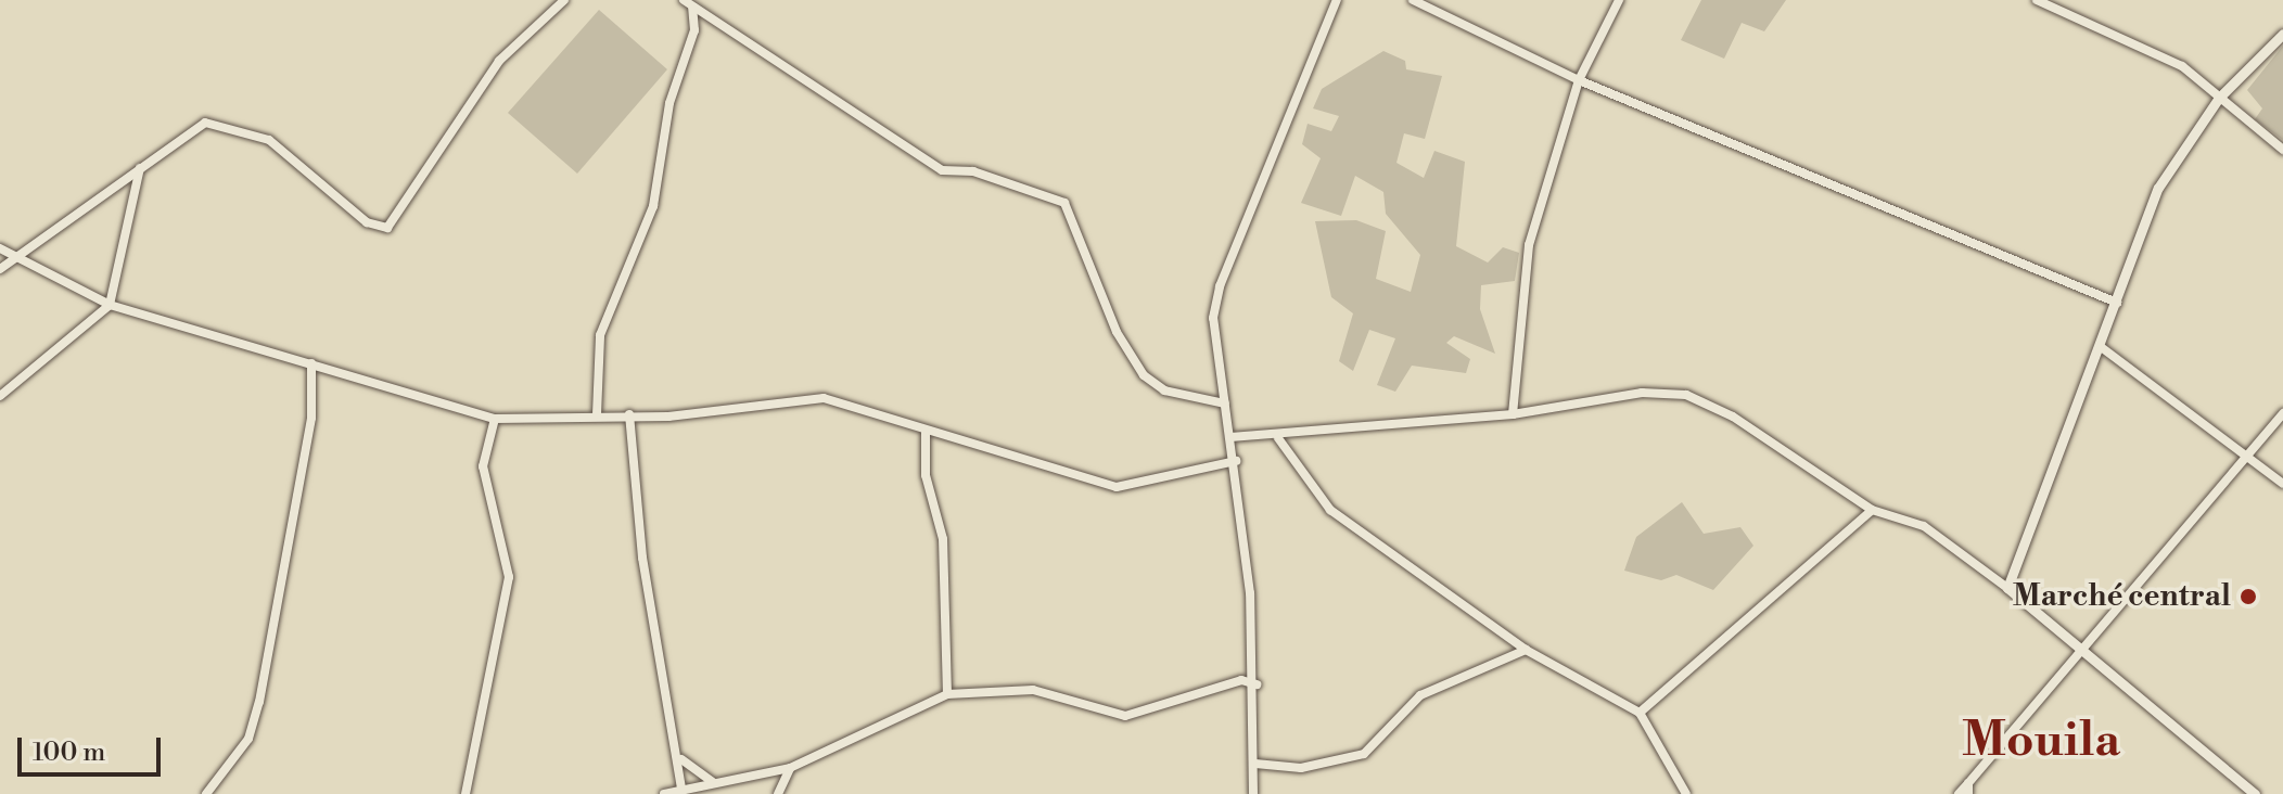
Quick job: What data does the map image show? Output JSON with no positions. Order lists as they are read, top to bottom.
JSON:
{
  "districts": ["Mouila"],
  "places": ["Marché central"],
  "scale_bar": "100 m"
}
